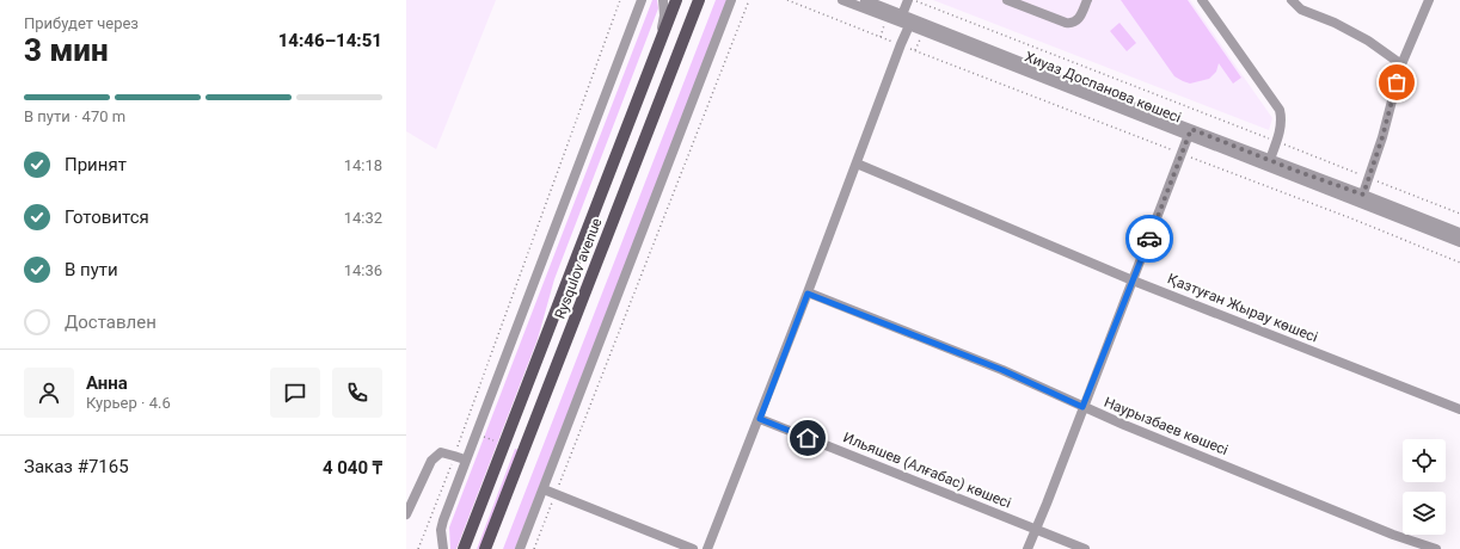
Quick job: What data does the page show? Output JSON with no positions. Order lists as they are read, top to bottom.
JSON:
{
  "streets": {
    "main road": ["Rysqulov avenue"],
    "street": [
      "Хиуаз Доспанова көшесі",
      "Қазтуған Жырау көшесі",
      "Наурызбаев көшесі",
      "Ильяшев (Алғабас) көшесі"
    ]
  },
  "page": {
    "heading": ["3 мин", "Прибудет через", "14:46–14:51"],
    "panel": [
      "Анна",
      "Курьер · 4.6",
      "Заказ #7165",
      "4 040 ₸"
    ],
    "bar": "В пути · 470 m",
    "list": [
      ["Принят", "14:18"],
      ["Готовится", "14:32"],
      ["В пути", "14:36"],
      "Доставлен"
    ]
  }
}
